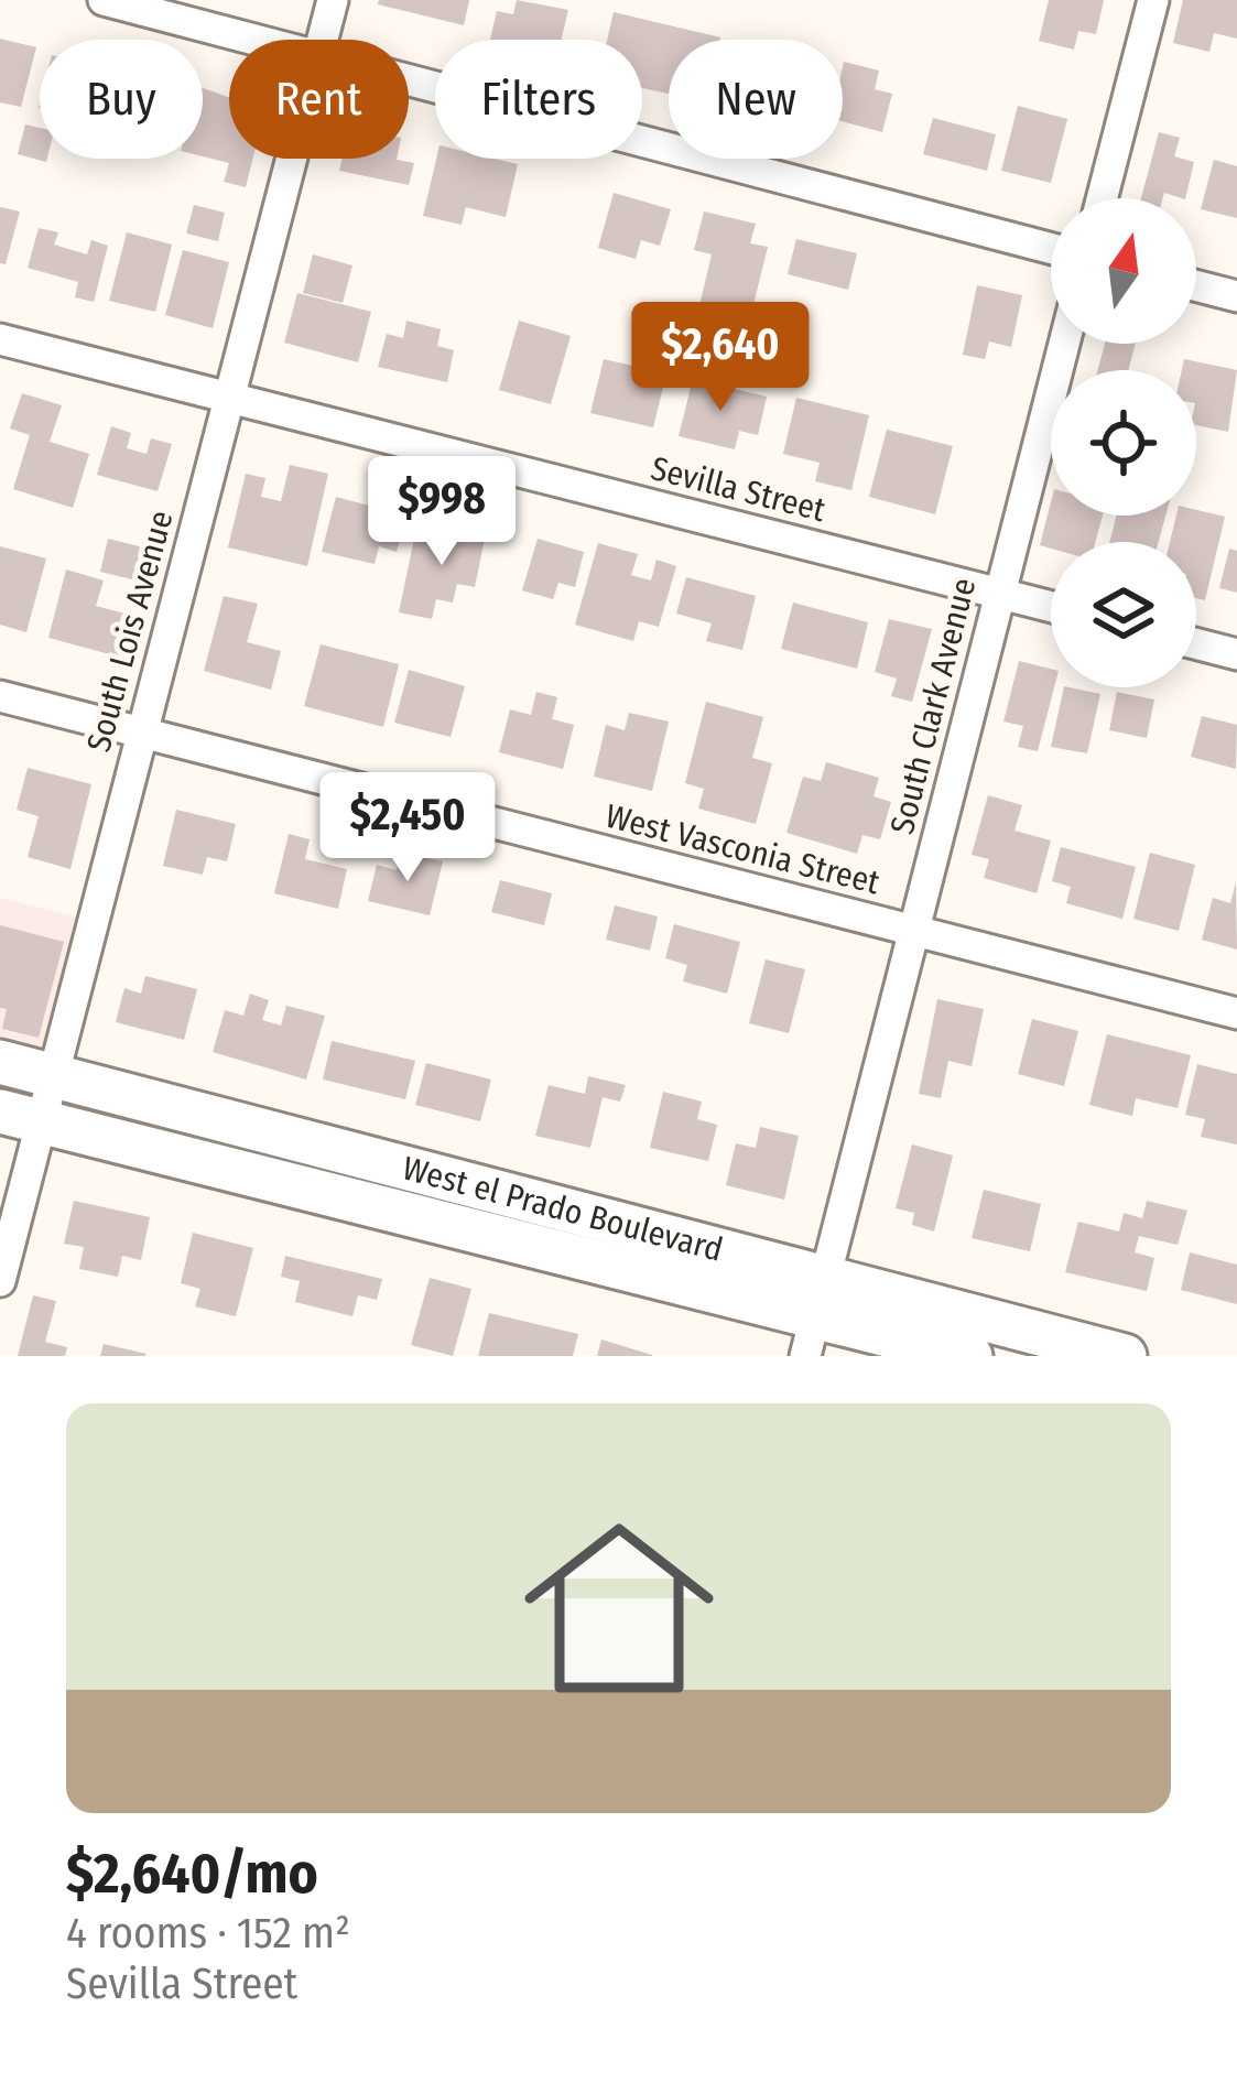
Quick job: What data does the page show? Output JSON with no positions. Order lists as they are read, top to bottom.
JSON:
{
  "streets": {
    "street": [
      "Sevilla Street",
      "South Lois Avenue",
      "South Clark Avenue",
      "West Vasconia Street",
      "West el Prado Boulevard"
    ]
  },
  "crossings": [
    ["Sevilla Street", "South Lois Avenue"],
    ["Sevilla Street", "South Clark Avenue"],
    ["South Lois Avenue", "West Vasconia Street"],
    ["South Lois Avenue", "West el Prado Boulevard"],
    ["South Clark Avenue", "West Vasconia Street"],
    ["South Clark Avenue", "West el Prado Boulevard"]
  ],
  "north": "top",
  "page": {
    "chip": [
      "Buy",
      "Rent",
      "Filters",
      "New"
    ],
    "price": ["$2,640", "$998", "$2,450"],
    "list": [
      {
        "name": "$2,640/mo",
        "note": "4 rooms · 152 m² · Sevilla Street"
      }
    ]
  }
}
